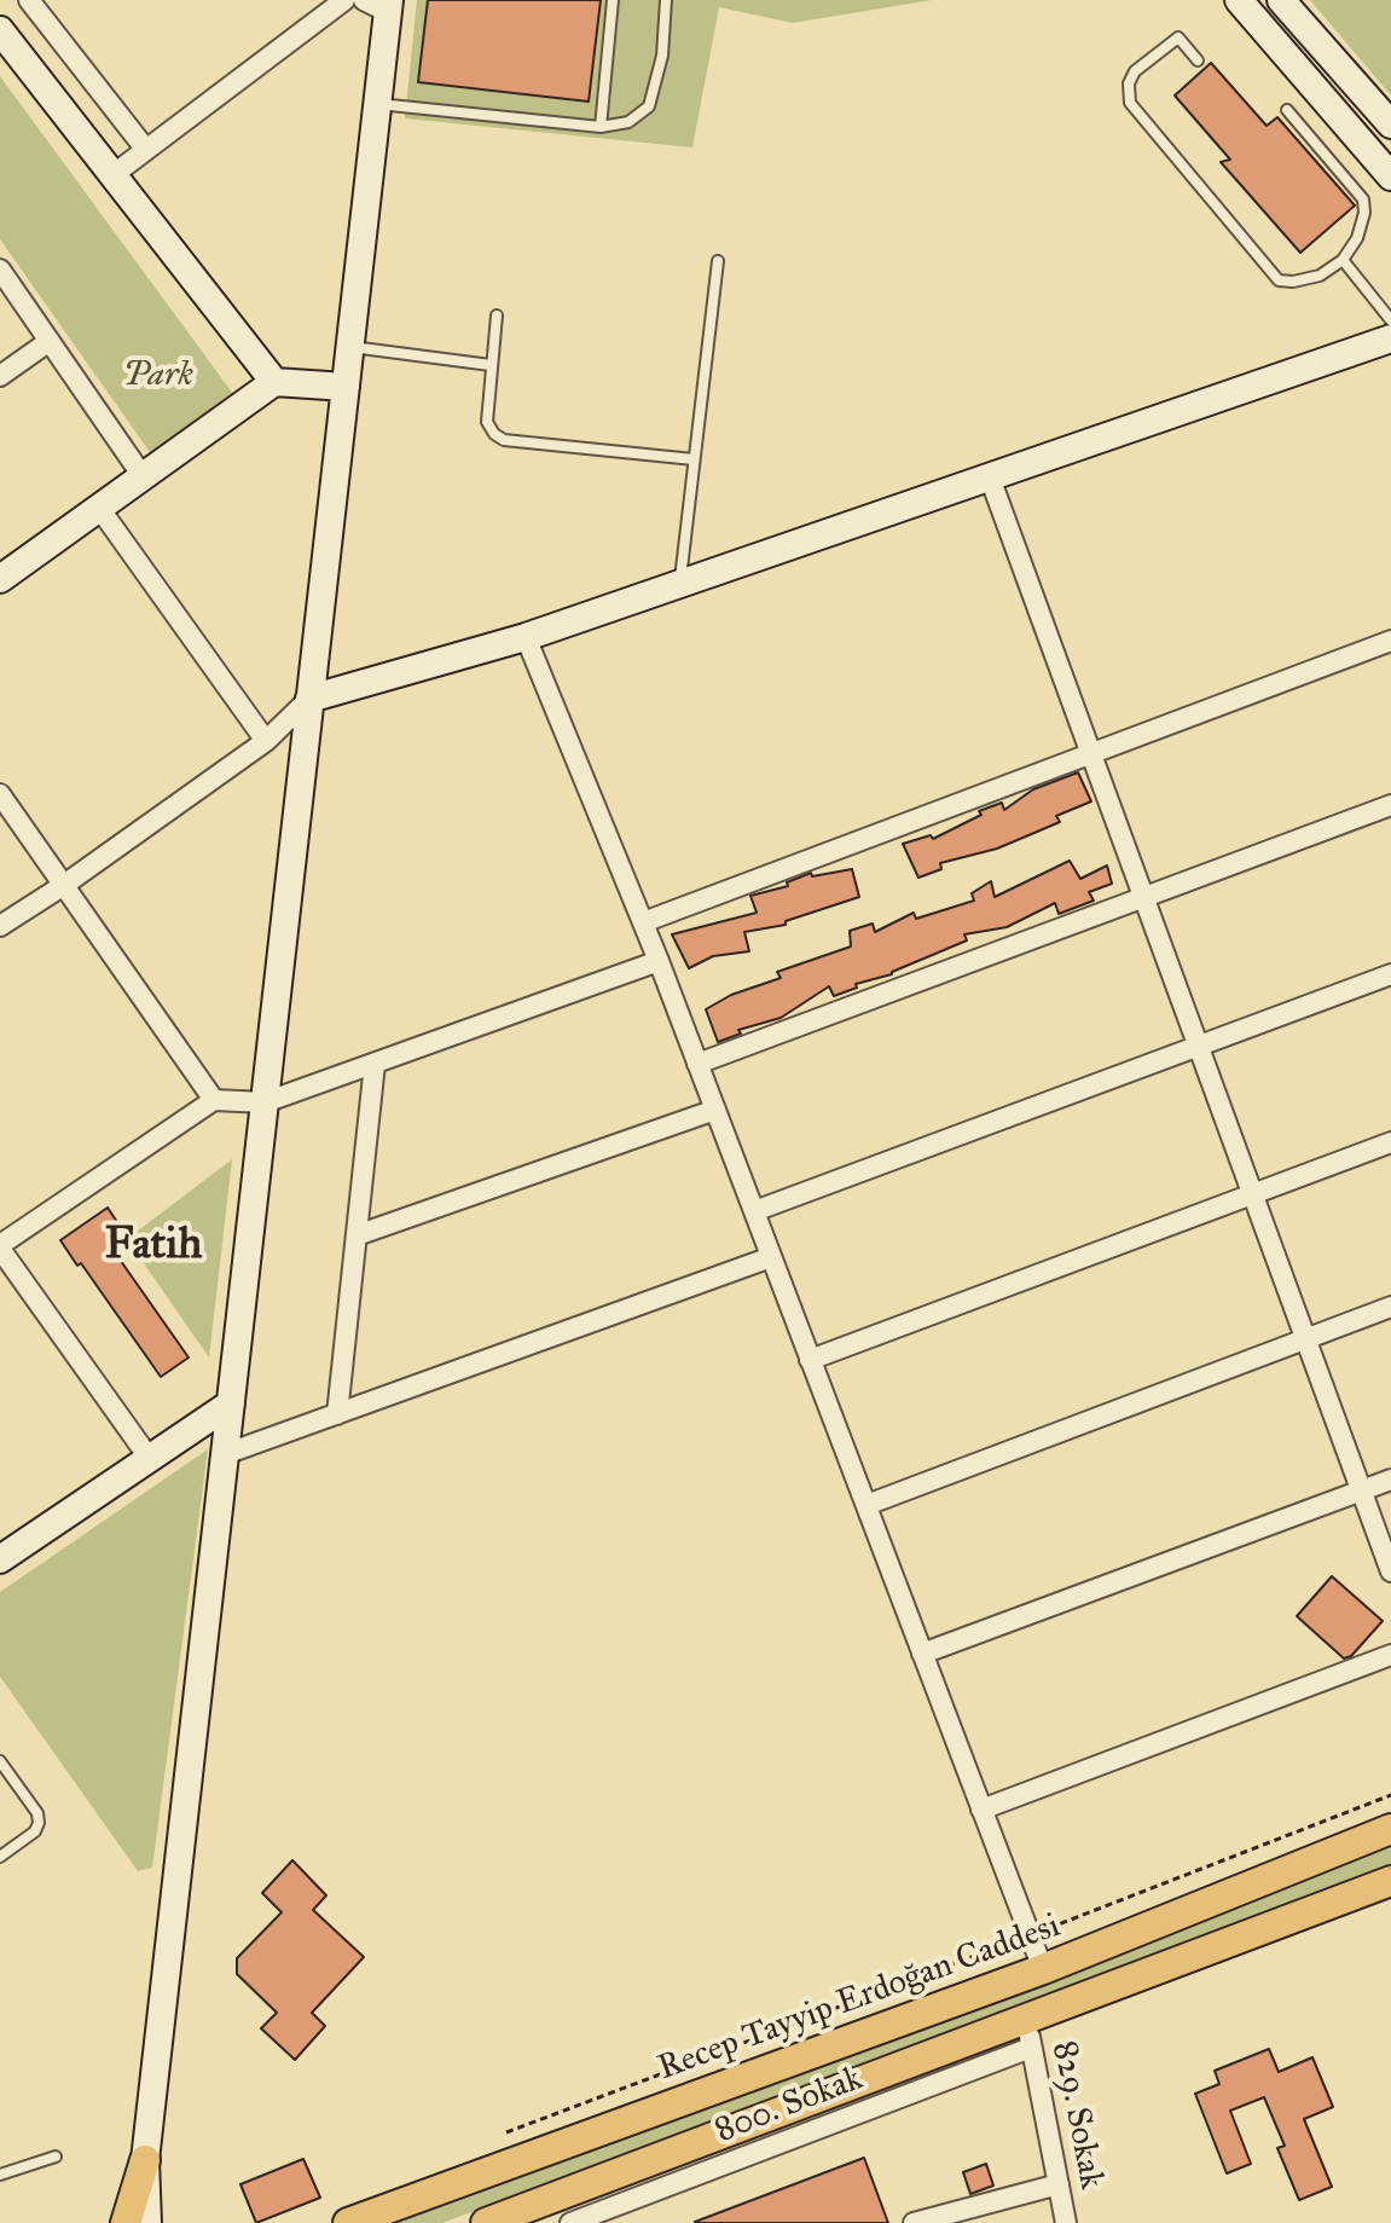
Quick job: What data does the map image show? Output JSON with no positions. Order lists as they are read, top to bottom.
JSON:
{
  "streets": {
    "main road": ["Recep Tayyip Erdoğan Caddesi"],
    "street": ["800. Sokak", "829. Sokak"]
  },
  "crossings": [
    ["800. Sokak", "829. Sokak"]
  ],
  "districts": ["Fatih"],
  "parks": ["Park"]
}
